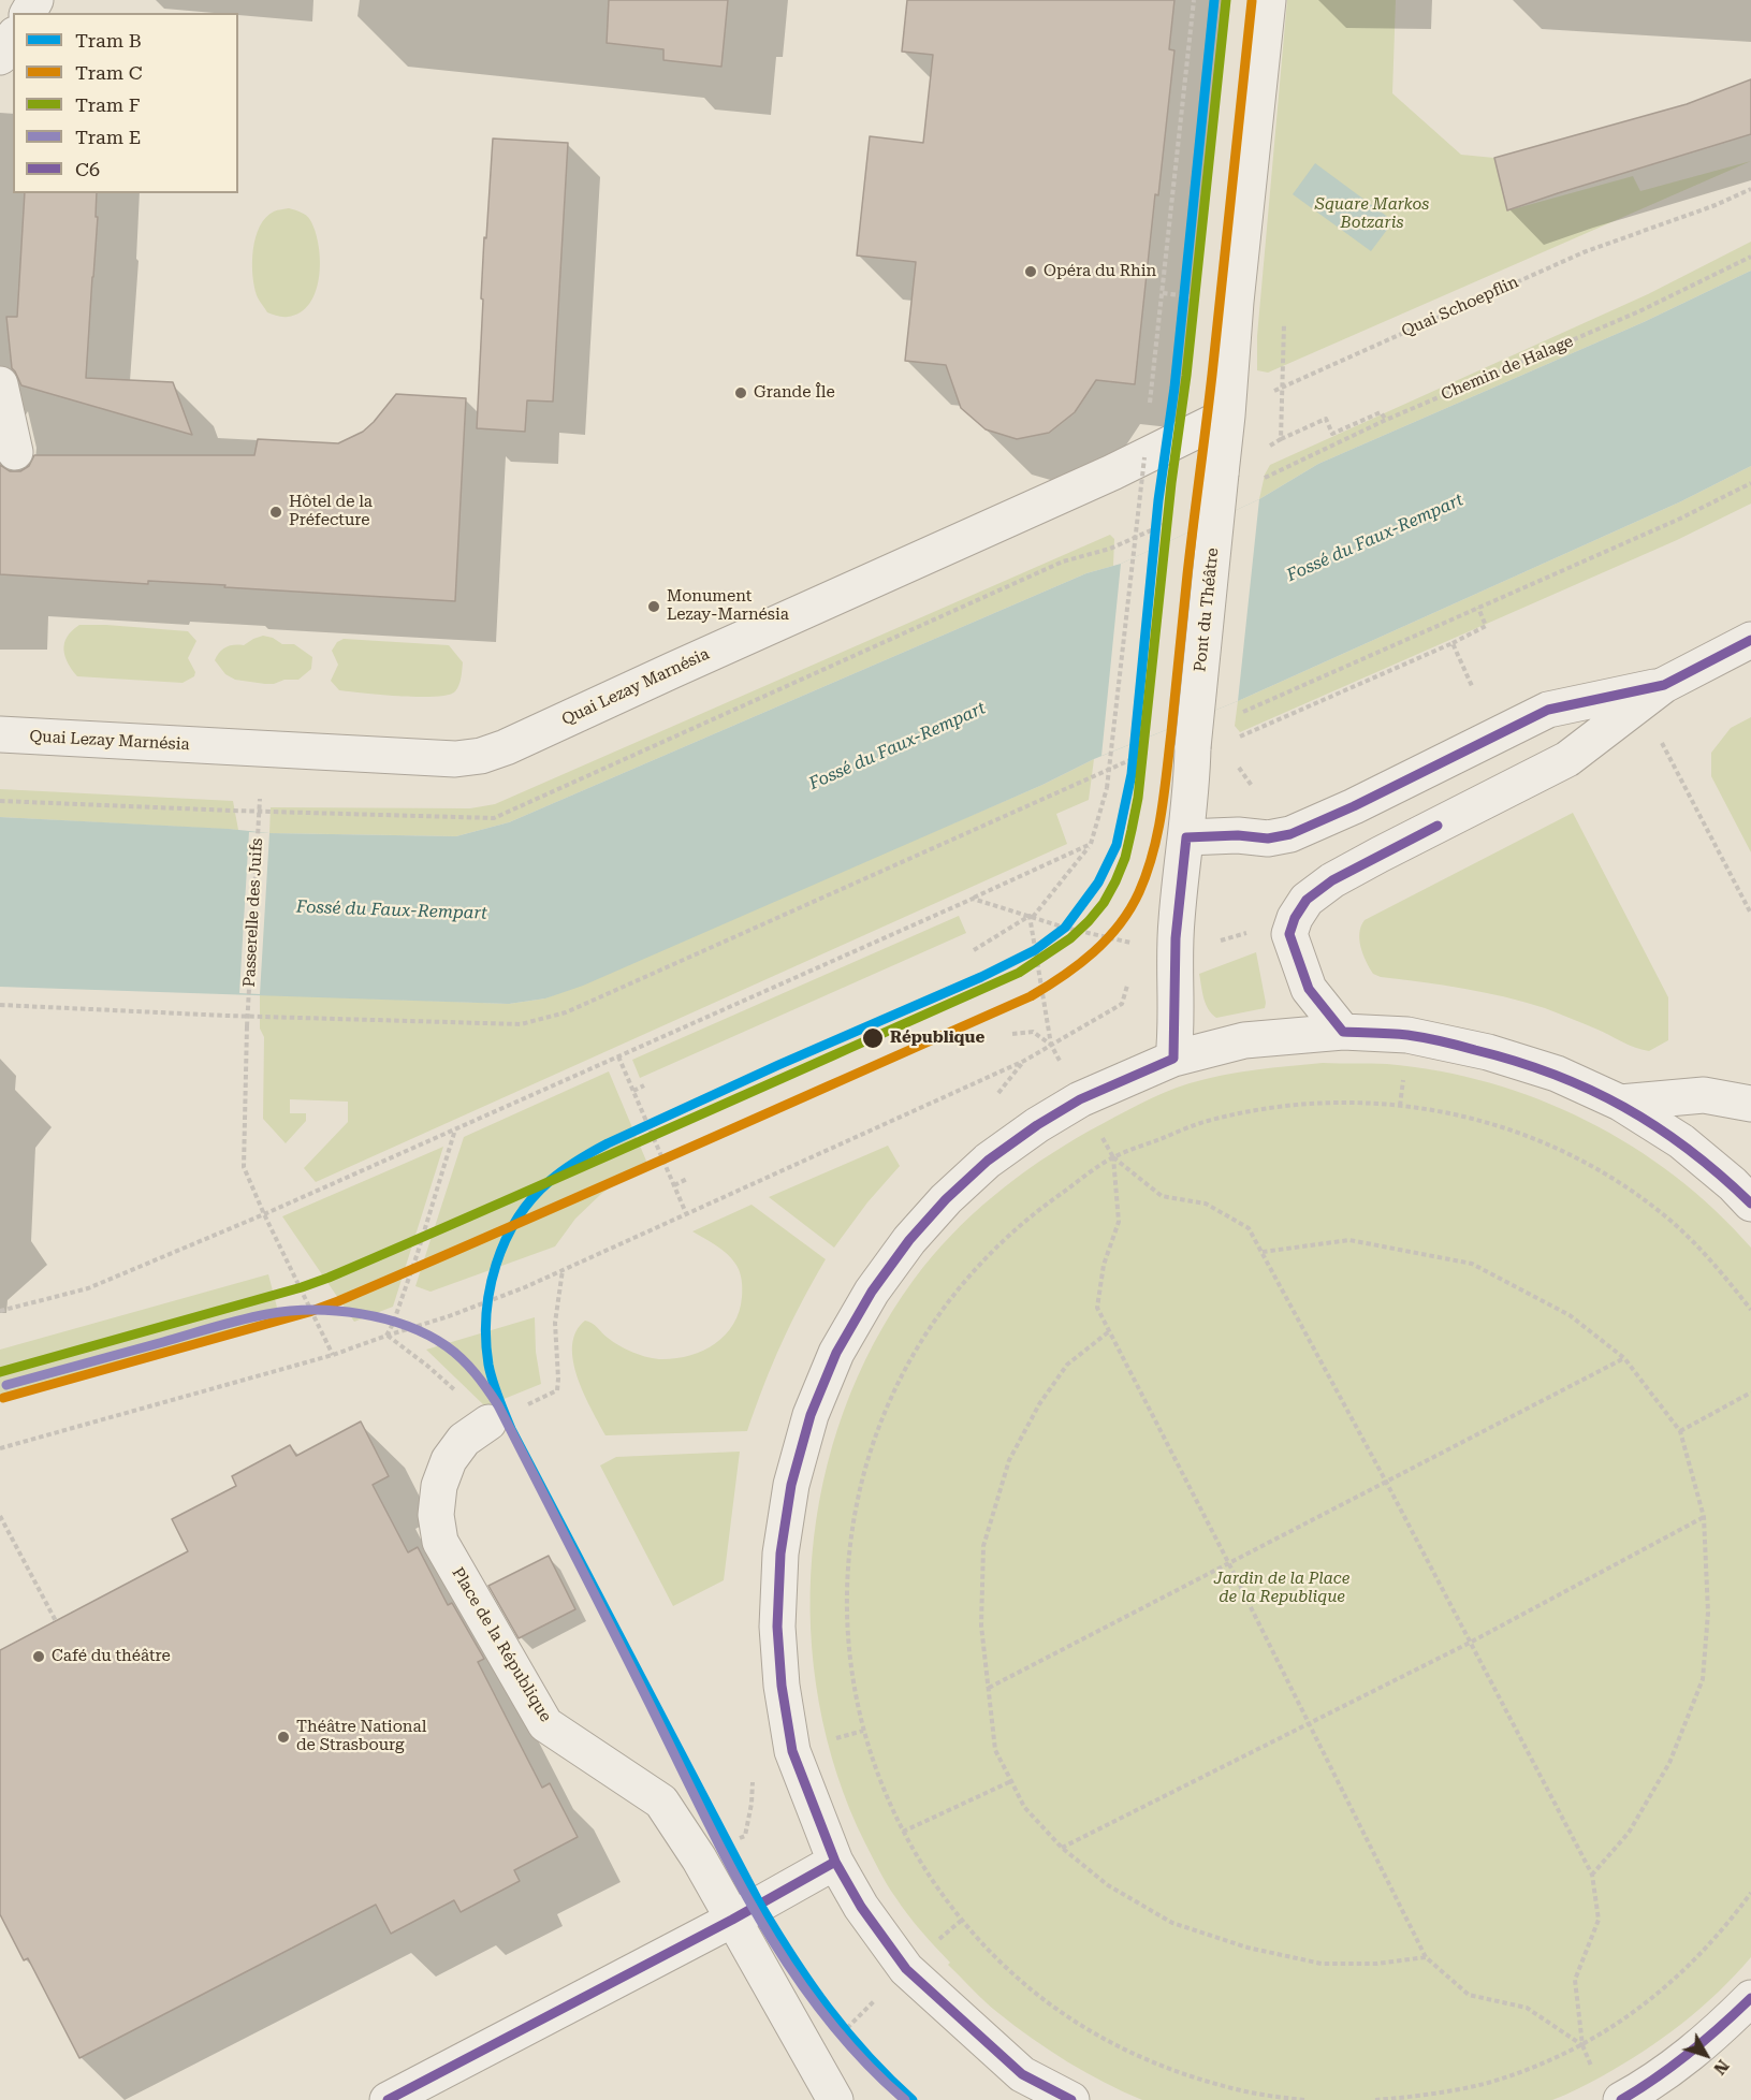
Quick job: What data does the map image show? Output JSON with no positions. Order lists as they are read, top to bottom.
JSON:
{
  "streets": {
    "street": ["Pont du Théâtre", "Quai Lezay Marnésia", "Place de la République"],
    "path": ["Quai Schoepflin", "Chemin de Halage", "Passerelle des Juifs"]
  },
  "crossings": [
    ["Quai Schoepflin", "Pont du Théâtre"],
    ["Quai Schoepflin", "Quai Lezay Marnésia"],
    ["Pont du Théâtre", "Quai Lezay Marnésia"]
  ],
  "water": ["Fossé du Faux-Rempart"],
  "parks": ["Square Markos Botzaris", "Jardin de la Place de la Republique"],
  "places": [
    "Opéra du Rhin",
    "Grande Île",
    "Hôtel de la Préfecture",
    "Monument Lezay-Marnésia",
    "République",
    "Café du théâtre",
    "Théâtre National de Strasbourg"
  ],
  "lines": [
    "tram line B",
    "tram line F",
    "tram line C",
    "transit line C6",
    "tram line E"
  ],
  "legend": [
    "Tram B",
    "Tram C",
    "Tram F",
    "Tram E",
    "C6"
  ],
  "north": "bottom right"
}
